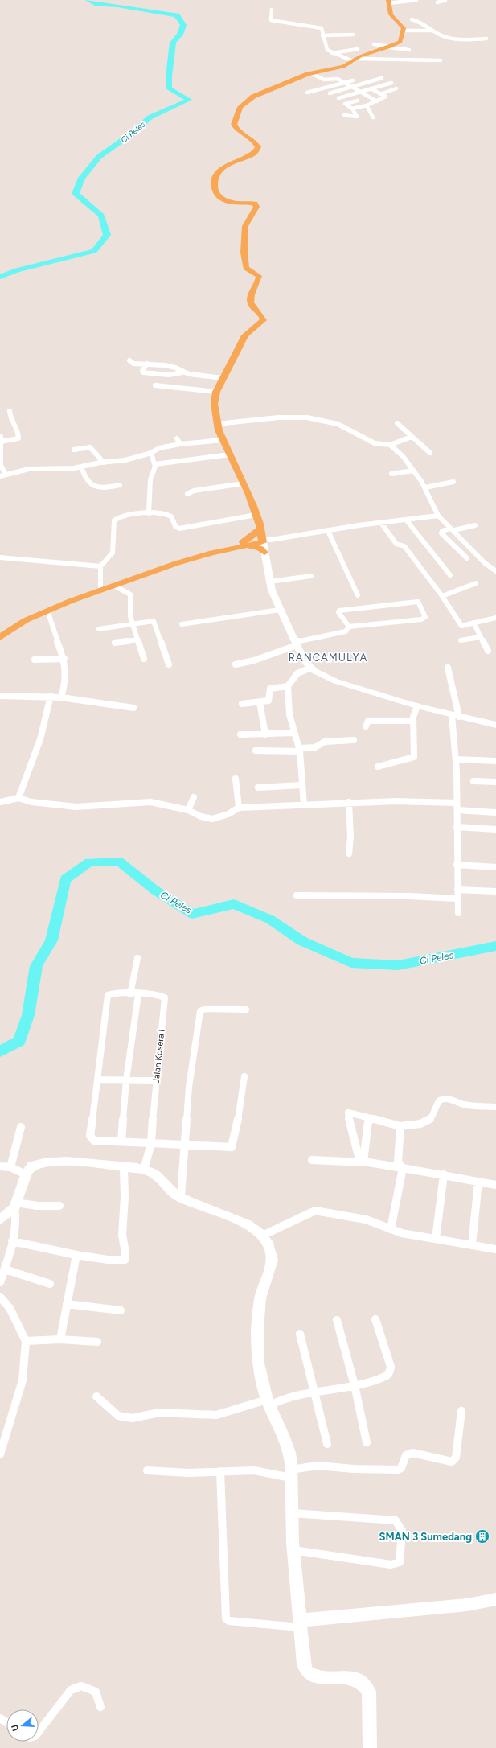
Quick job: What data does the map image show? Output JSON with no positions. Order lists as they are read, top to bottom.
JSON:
{
  "streets": {
    "street": ["Jalan Kosera I"]
  },
  "districts": ["RANCAMULYA"],
  "water": ["Ci Peles"],
  "places": {
    "building": ["SMAN 3 Sumedang"]
  },
  "north": "left"
}
